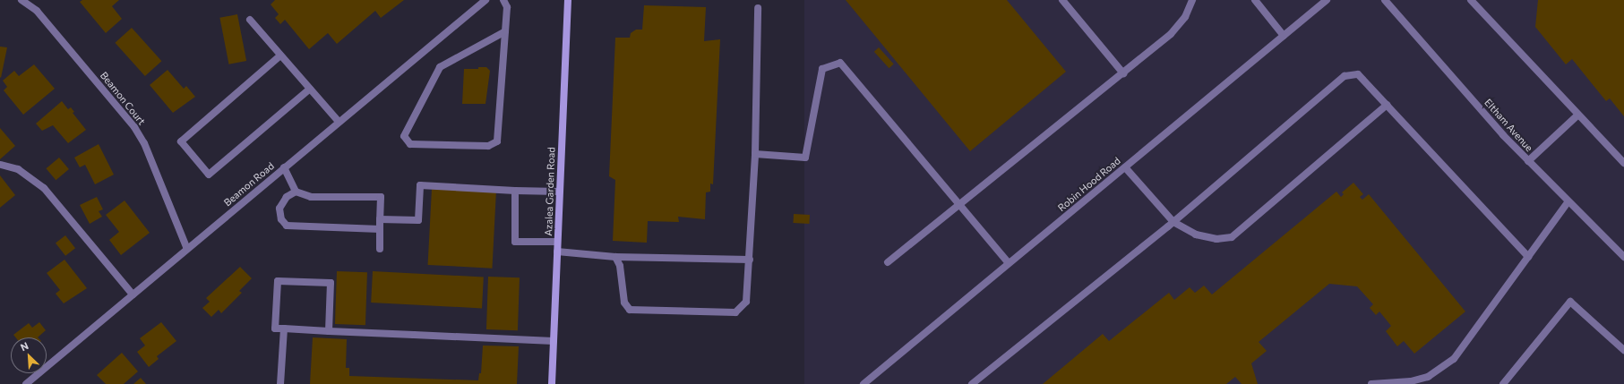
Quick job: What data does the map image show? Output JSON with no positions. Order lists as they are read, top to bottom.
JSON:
{
  "streets": {
    "main road": ["Azalea Garden Road"],
    "street": [
      "Beamon Court",
      "Eltham Avenue",
      "Beamon Road",
      "Robin Hood Road"
    ]
  },
  "crossings": [
    ["Beamon Court", "Beamon Road"]
  ],
  "north": "top left"
}
